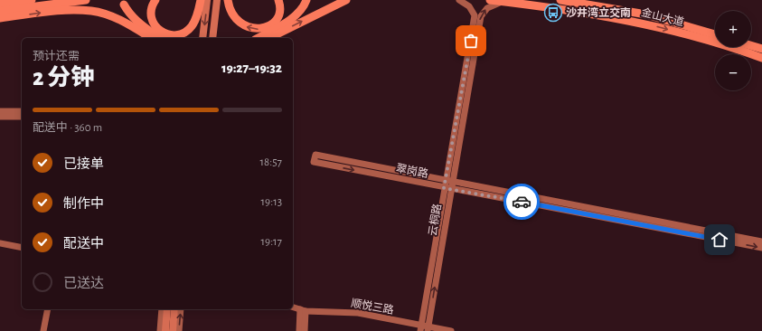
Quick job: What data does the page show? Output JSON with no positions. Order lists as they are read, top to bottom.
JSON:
{
  "streets": {
    "highway": ["金山大道"],
    "main road": ["翠岗路", "云桐路", "顺悦三路"]
  },
  "crossings": [
    ["金山大道", "云桐路"],
    ["翠岗路", "云桐路"],
    ["云桐路", "顺悦三路"]
  ],
  "places": {
    "bus stop": ["沙井湾立交南"]
  },
  "page": {
    "map_buttons": ["+", "−"],
    "heading": ["2 分钟", "预计还需", "19:27–19:32"],
    "bar": "配送中 · 360 m",
    "list": [
      ["已接单", "18:57"],
      ["制作中", "19:13"],
      ["配送中", "19:17"],
      "已送达"
    ]
  }
}
